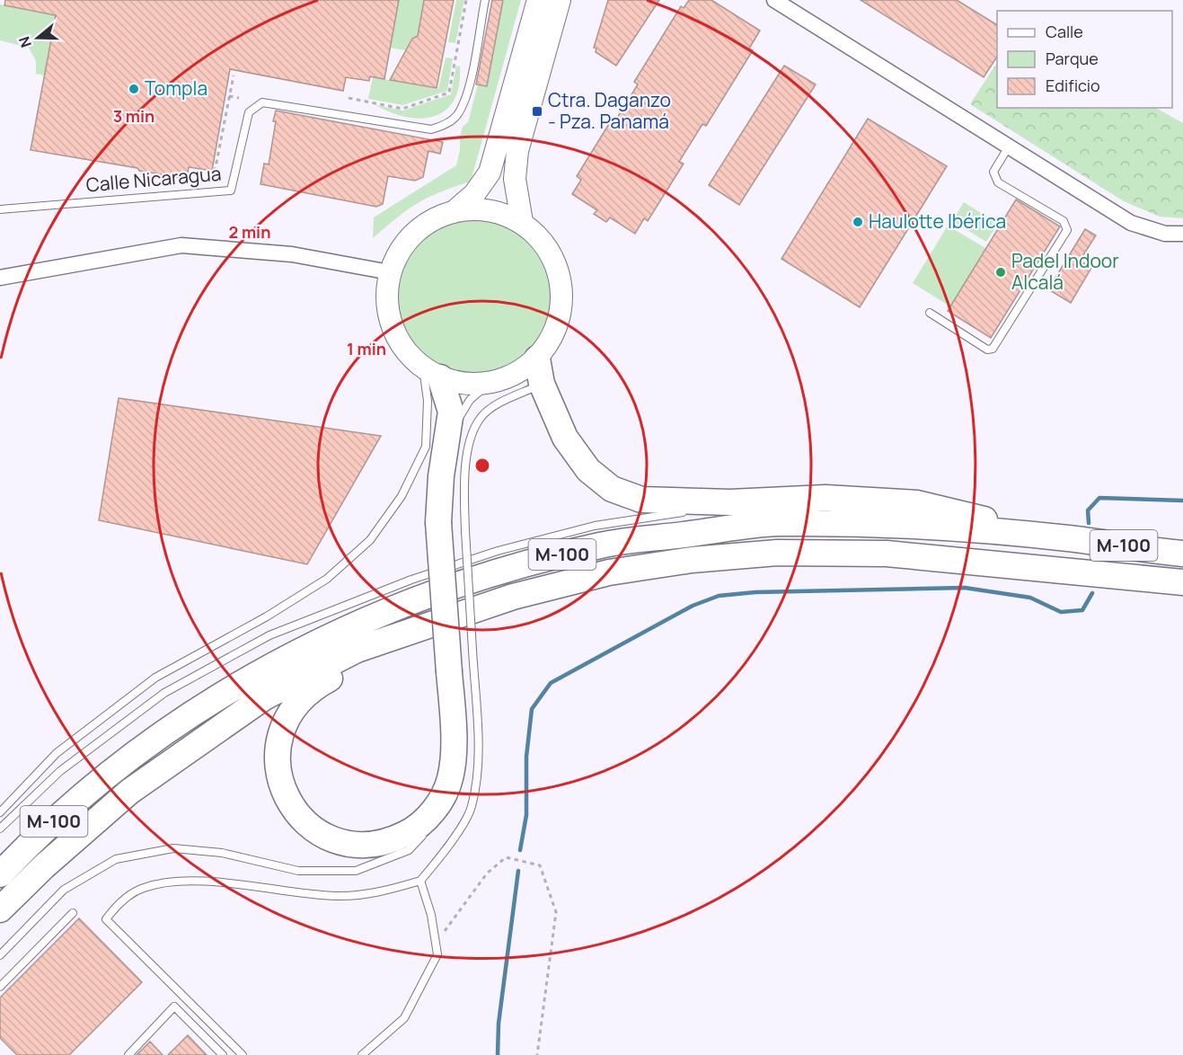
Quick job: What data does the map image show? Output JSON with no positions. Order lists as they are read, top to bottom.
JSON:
{
  "streets": {
    "highway": ["M-100"],
    "lane": ["Calle Nicaragua"]
  },
  "places": {
    "other": ["Tompla", "Haulotte Ibérica", "Padel Indoor Alcalá"],
    "transit": ["Ctra. Daganzo - Pza. Panamá"]
  },
  "legend": ["Calle", "Parque", "Edificio"],
  "north": "left",
  "rings": ["3 min", "2 min", "1 min"]
}
